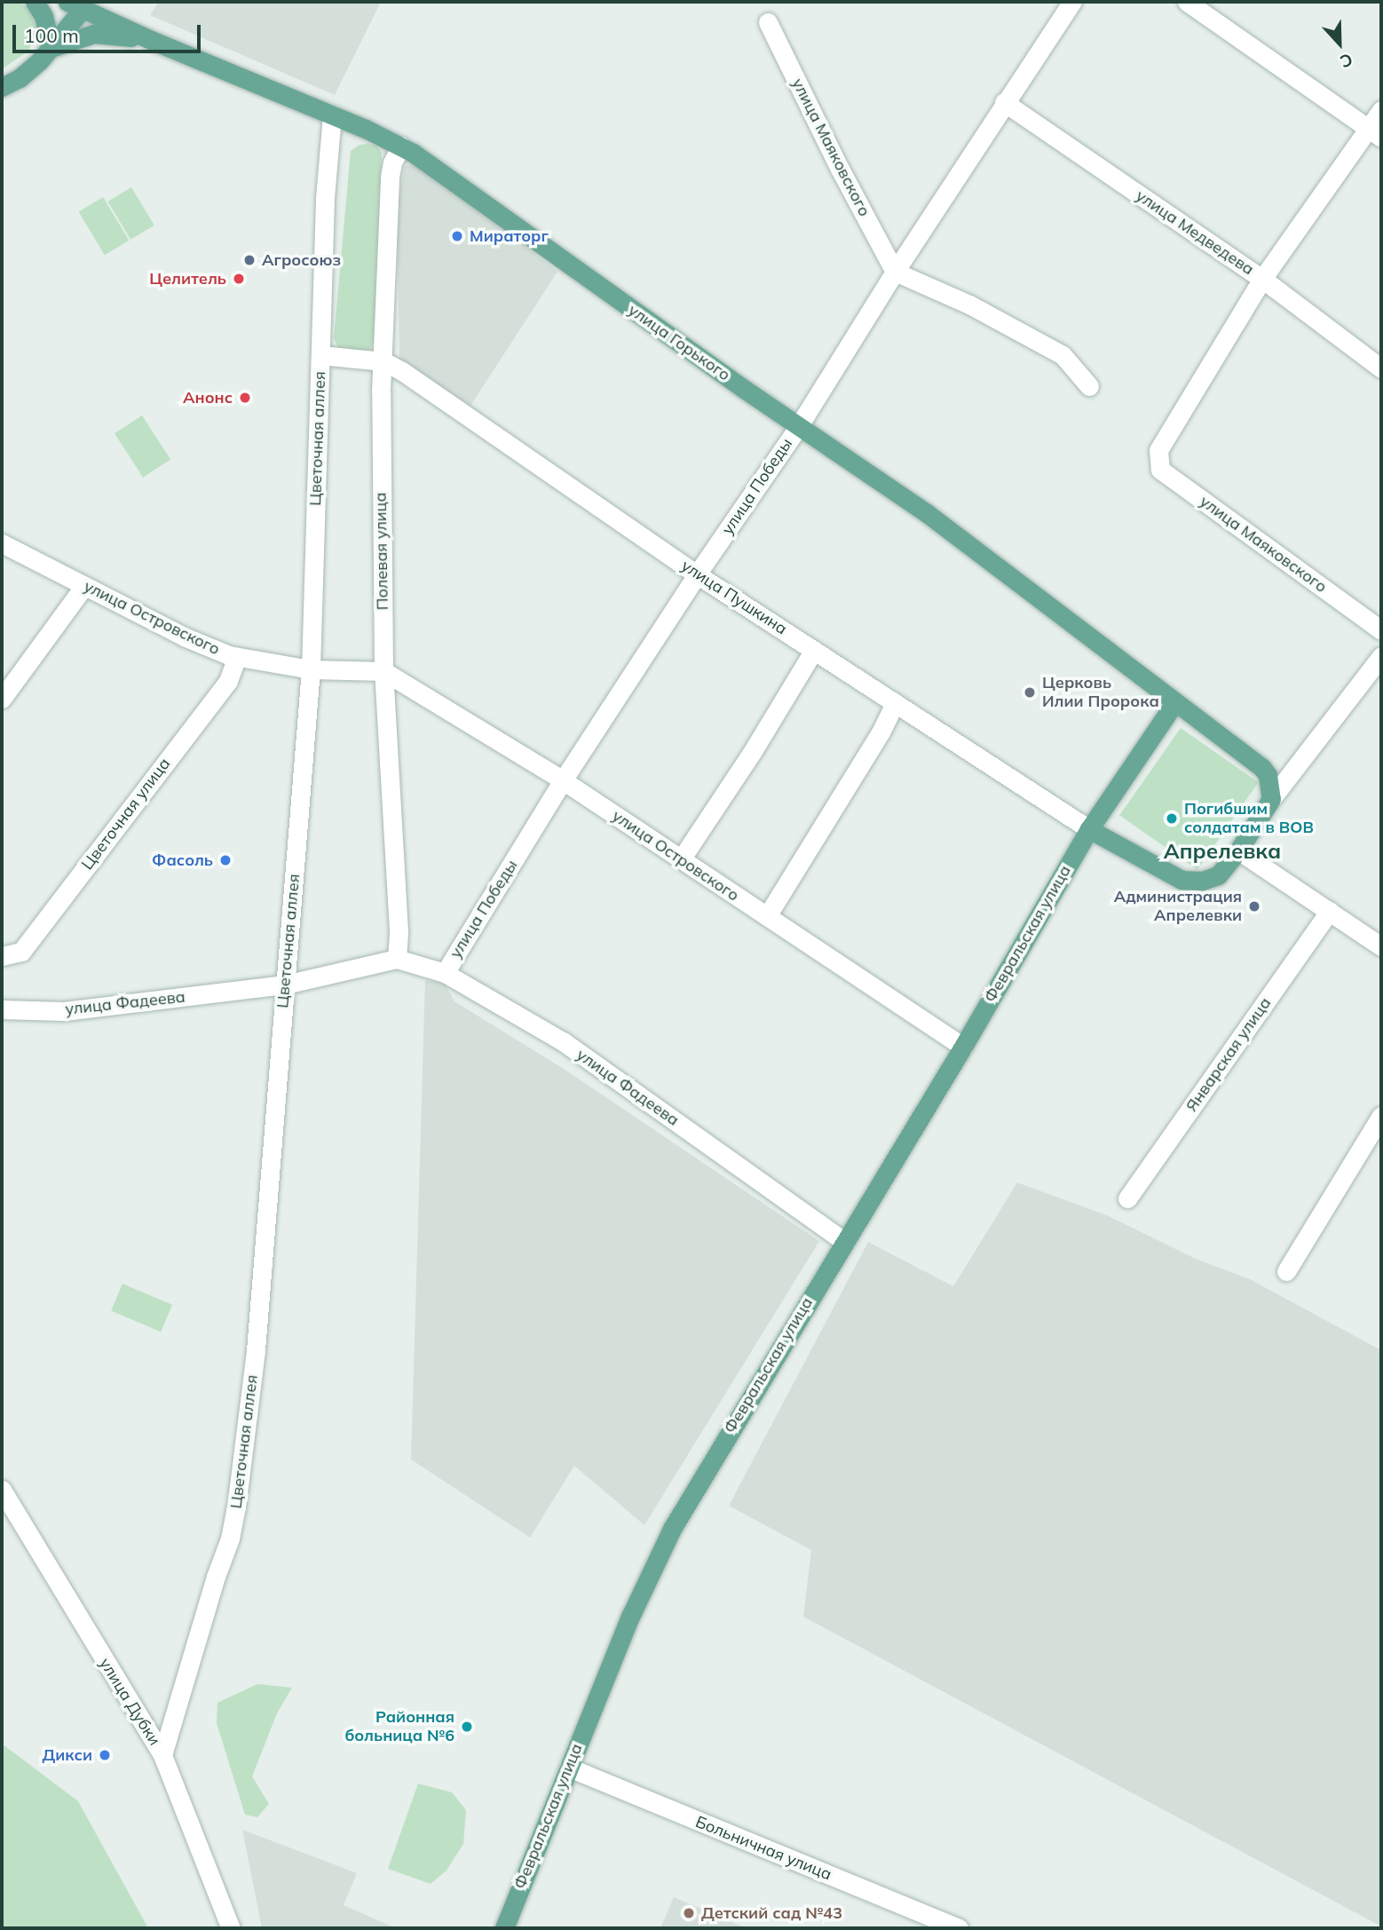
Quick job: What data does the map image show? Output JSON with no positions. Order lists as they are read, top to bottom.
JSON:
{
  "streets": {
    "main road": ["улица Горького", "Февральская улица"],
    "street": [
      "улица Маяковского",
      "улица Медведева",
      "Цветочная аллея",
      "улица Победы",
      "Полевая улица",
      "улица Пушкина",
      "улица Островского",
      "Цветочная улица",
      "улица Фадеева",
      "Январская улица",
      "улица Дубки",
      "Больничная улица"
    ]
  },
  "crossings": [
    ["улица Маяковского", "улица Медведева"],
    ["улица Маяковского", "улица Победы"],
    ["улица Медведева", "улица Победы"],
    ["улица Горького", "Цветочная аллея"],
    ["улица Горького", "улица Победы"],
    ["улица Горького", "Полевая улица"],
    ["улица Горького", "Февральская улица"],
    ["Цветочная аллея", "улица Островского"],
    ["Цветочная аллея", "улица Фадеева"],
    ["Цветочная аллея", "улица Дубки"],
    ["улица Победы", "улица Пушкина"],
    ["улица Победы", "улица Островского"],
    ["улица Победы", "улица Фадеева"],
    ["Полевая улица", "улица Пушкина"],
    ["Полевая улица", "улица Островского"],
    ["Полевая улица", "улица Фадеева"],
    ["улица Пушкина", "Февральская улица"],
    ["улица Островского", "Цветочная улица"],
    ["улица Островского", "Февральская улица"],
    ["Февральская улица", "улица Фадеева"],
    ["Февральская улица", "Больничная улица"]
  ],
  "districts": ["Апрелевка"],
  "places": [
    "Мираторг",
    "Агросоюз",
    "Целитель",
    "Анонс",
    "Церковь Илии Пророка",
    "Погибшим солдатам в ВОВ",
    "Фасоль",
    "Администрация Апрелевки",
    "Районная больница №6",
    "Дикси",
    "Детский сад №43"
  ],
  "scale_bar": "100 m",
  "north": "bottom"
}
